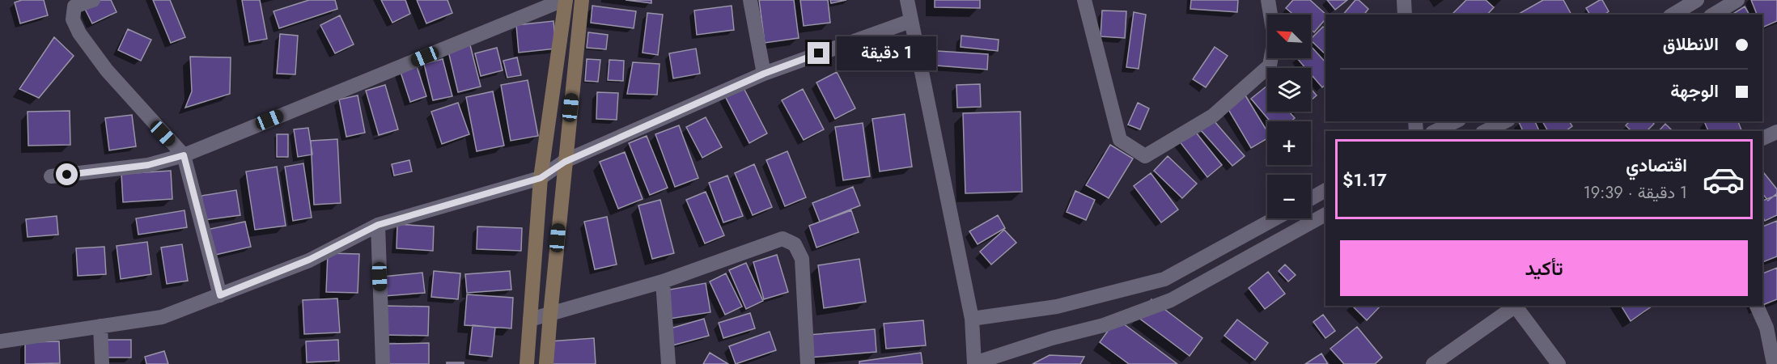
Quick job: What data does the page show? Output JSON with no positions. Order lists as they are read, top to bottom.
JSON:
{
  "north": "top left",
  "page": {
    "map_buttons": ["+", "−"],
    "banner": ["الانطلاق", "الوجهة"],
    "bubble": "1 دقيقة",
    "list": [
      {
        "name": "اقتصادي",
        "note": "1 دقيقة · 19:39",
        "value": "$1.17"
      }
    ],
    "buttons": "تأكيد"
  }
}
